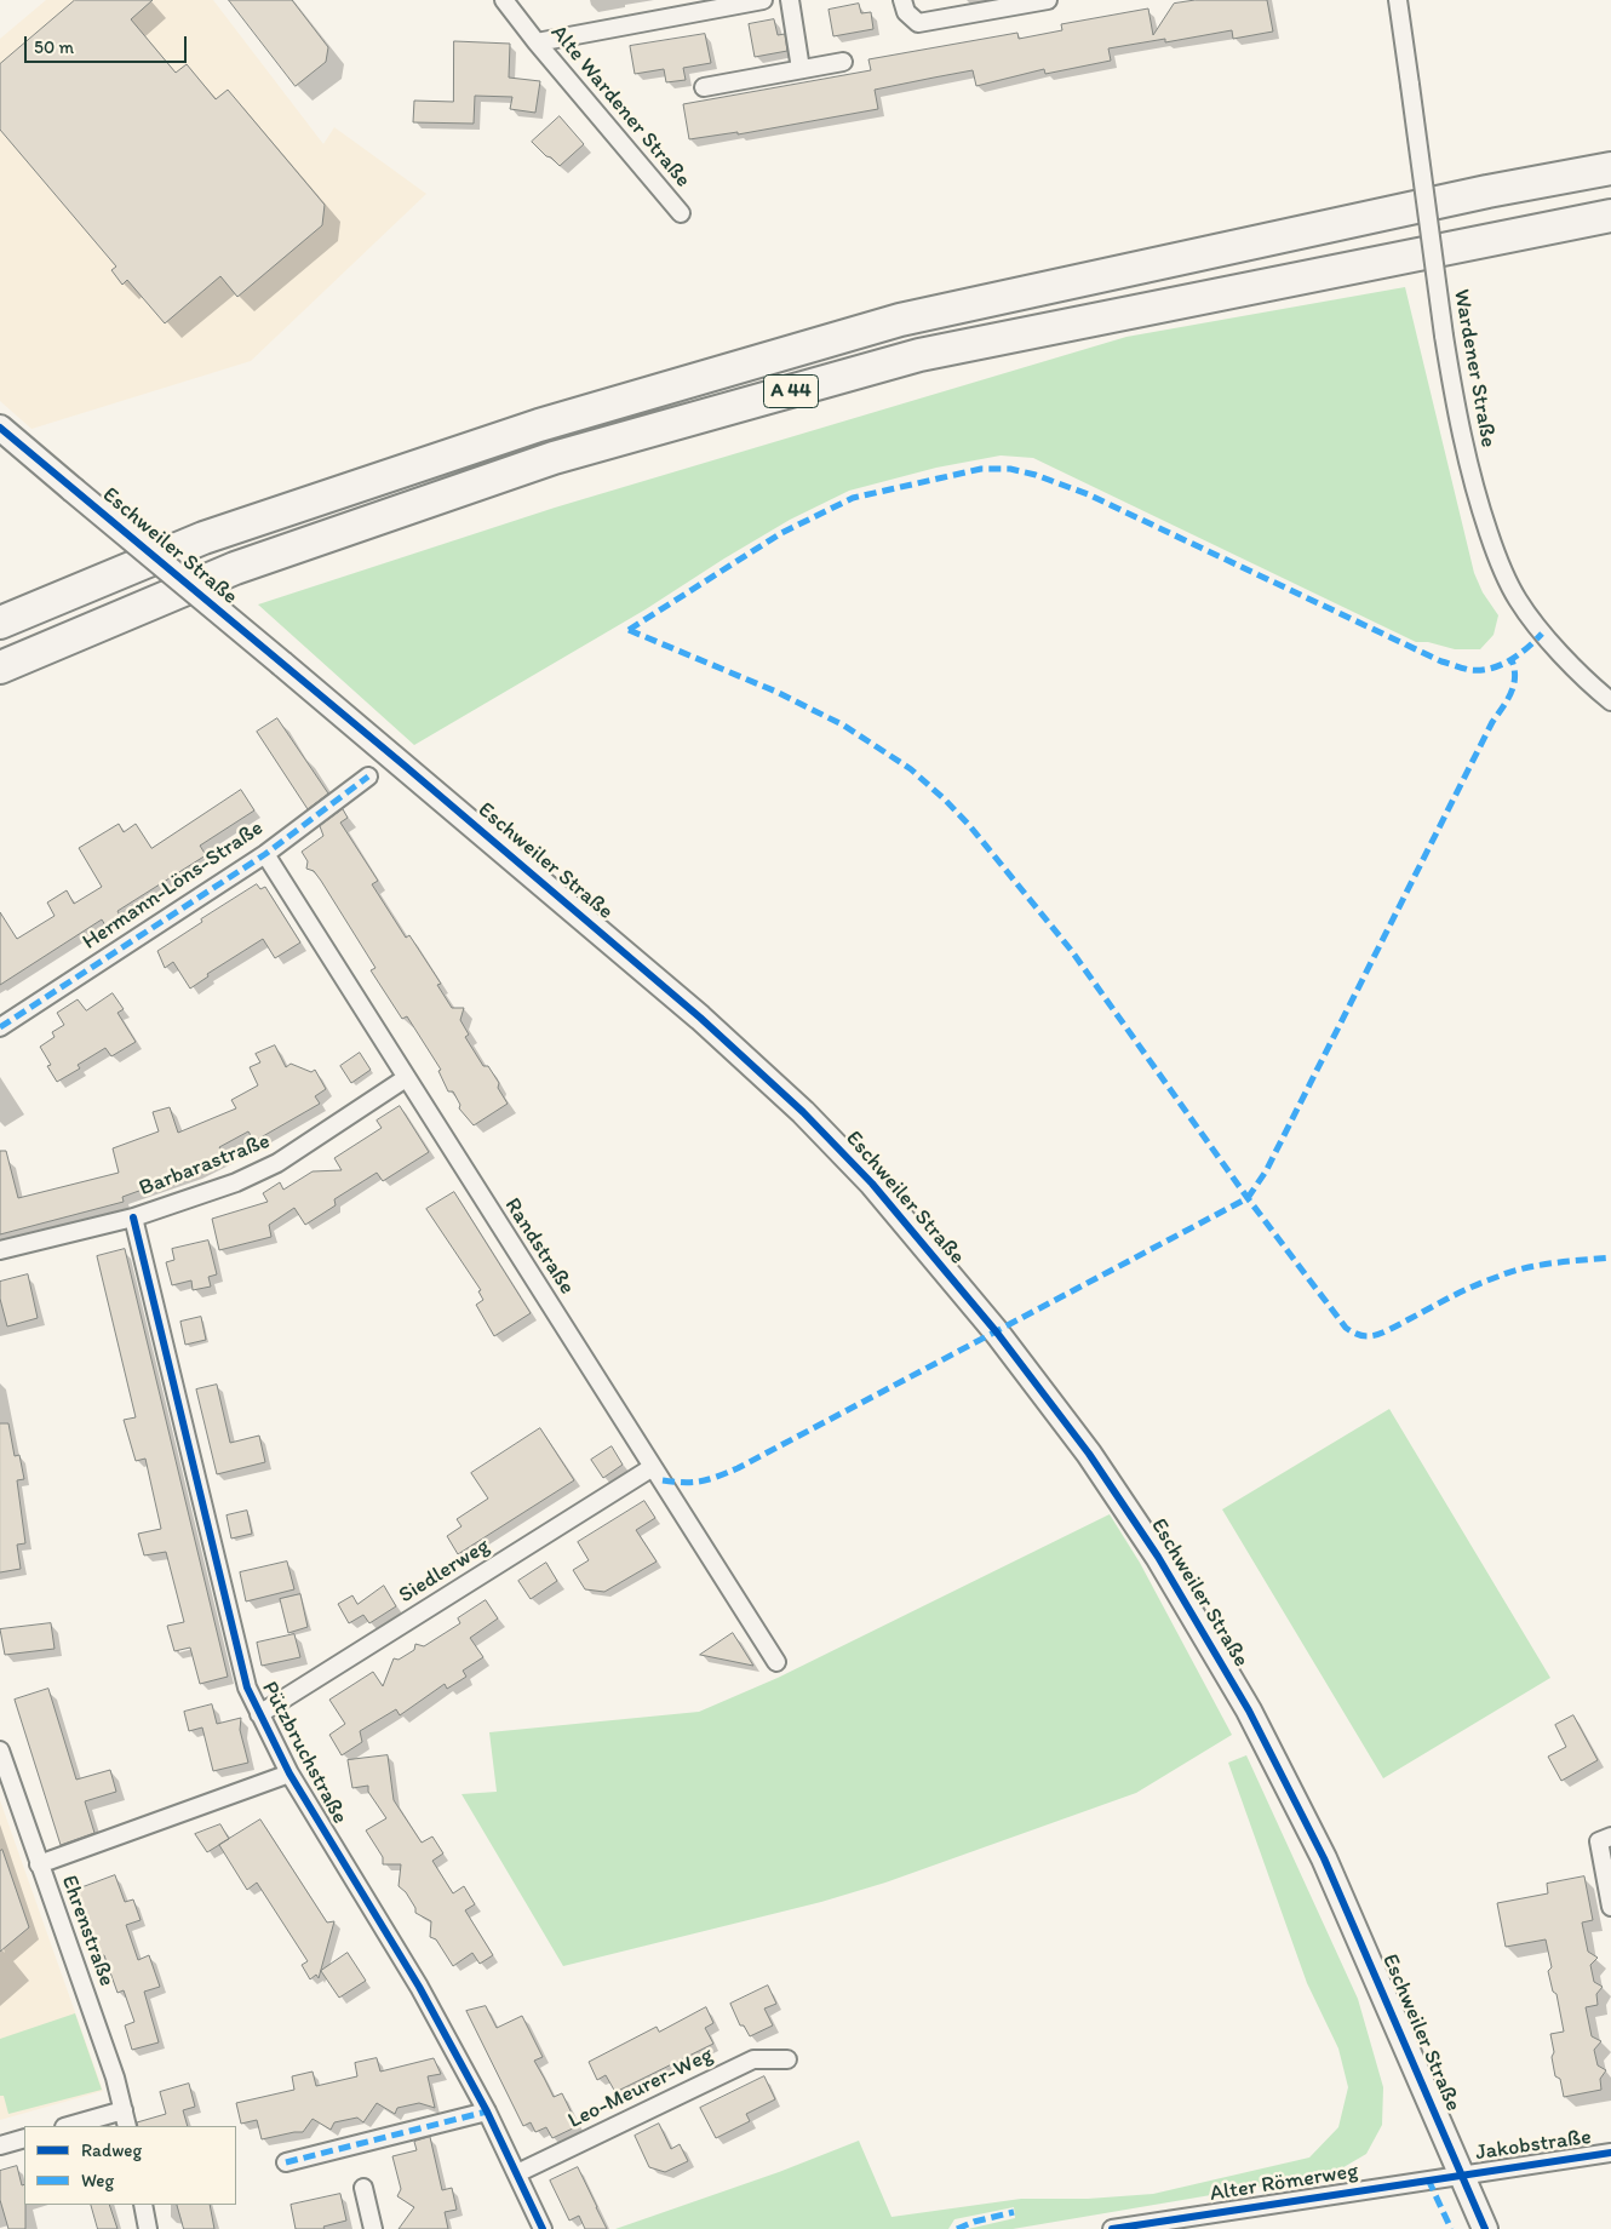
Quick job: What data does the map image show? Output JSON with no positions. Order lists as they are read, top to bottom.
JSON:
{
  "streets": {
    "highway": ["A 44"],
    "street": [
      "Alte Wardener Straße",
      "Wardener Straße",
      "Eschweiler Straße",
      "Hermann-Löns-Straße",
      "Barbarastraße",
      "Randstraße",
      "Siedlerweg",
      "Pützbruchstraße",
      "Ehrenstraße",
      "Leo-Meurer-Weg",
      "Jakobstraße",
      "Alter Römerweg"
    ]
  },
  "crossings": [
    ["Eschweiler Straße", "Jakobstraße"],
    ["Eschweiler Straße", "Alter Römerweg"],
    ["Hermann-Löns-Straße", "Randstraße"],
    ["Barbarastraße", "Randstraße"],
    ["Barbarastraße", "Pützbruchstraße"],
    ["Randstraße", "Siedlerweg"],
    ["Siedlerweg", "Pützbruchstraße"],
    ["Pützbruchstraße", "Leo-Meurer-Weg"],
    ["Jakobstraße", "Alter Römerweg"]
  ],
  "legend": ["Radweg", "Weg"],
  "scale_bar": "50 m"
}
